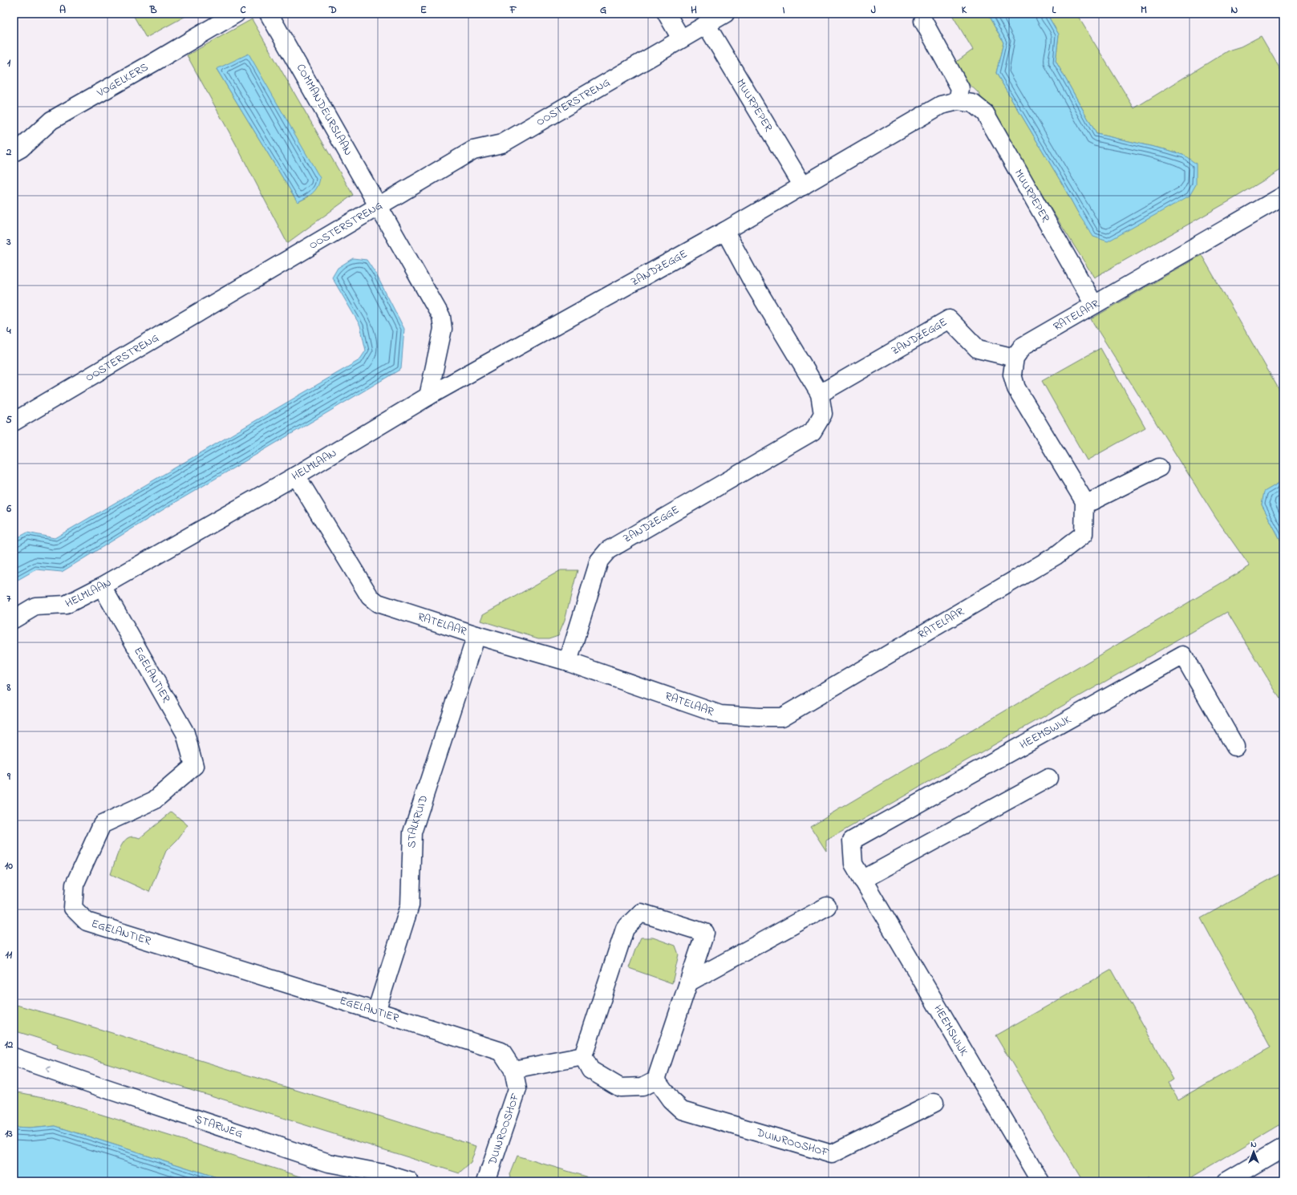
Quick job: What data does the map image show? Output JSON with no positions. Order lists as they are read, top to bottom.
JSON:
{
  "streets": {
    "street": [
      "VOGELKERS",
      "OOSTERSTRENG",
      "MUURPEPER",
      "COMMANDEURSLAAN",
      "ZANDZEGGE",
      "RATELAAR",
      "HELMLAAN",
      "EGELANTIER",
      "HEEMSWIJK",
      "STALKRUID",
      "STARWEG",
      "DUINROOSHOF"
    ]
  },
  "crossings": [
    ["OOSTERSTRENG", "MUURPEPER"],
    ["OOSTERSTRENG", "COMMANDEURSLAAN"],
    ["MUURPEPER", "ZANDZEGGE"],
    ["MUURPEPER", "RATELAAR"],
    ["ZANDZEGGE", "RATELAAR"],
    ["ZANDZEGGE", "HELMLAAN"],
    ["RATELAAR", "HELMLAAN"],
    ["RATELAAR", "STALKRUID"],
    ["HELMLAAN", "EGELANTIER"],
    ["EGELANTIER", "STALKRUID"],
    ["EGELANTIER", "DUINROOSHOF"]
  ],
  "north": "top",
  "grid": {
    "columns": [
      "A",
      "B",
      "C",
      "D",
      "E",
      "F",
      "G",
      "H",
      "I",
      "J",
      "K",
      "L",
      "M",
      "N"
    ],
    "rows": [
      "1",
      "2",
      "3",
      "4",
      "5",
      "6",
      "7",
      "8",
      "9",
      "10",
      "11",
      "12",
      "13"
    ]
  }
}
